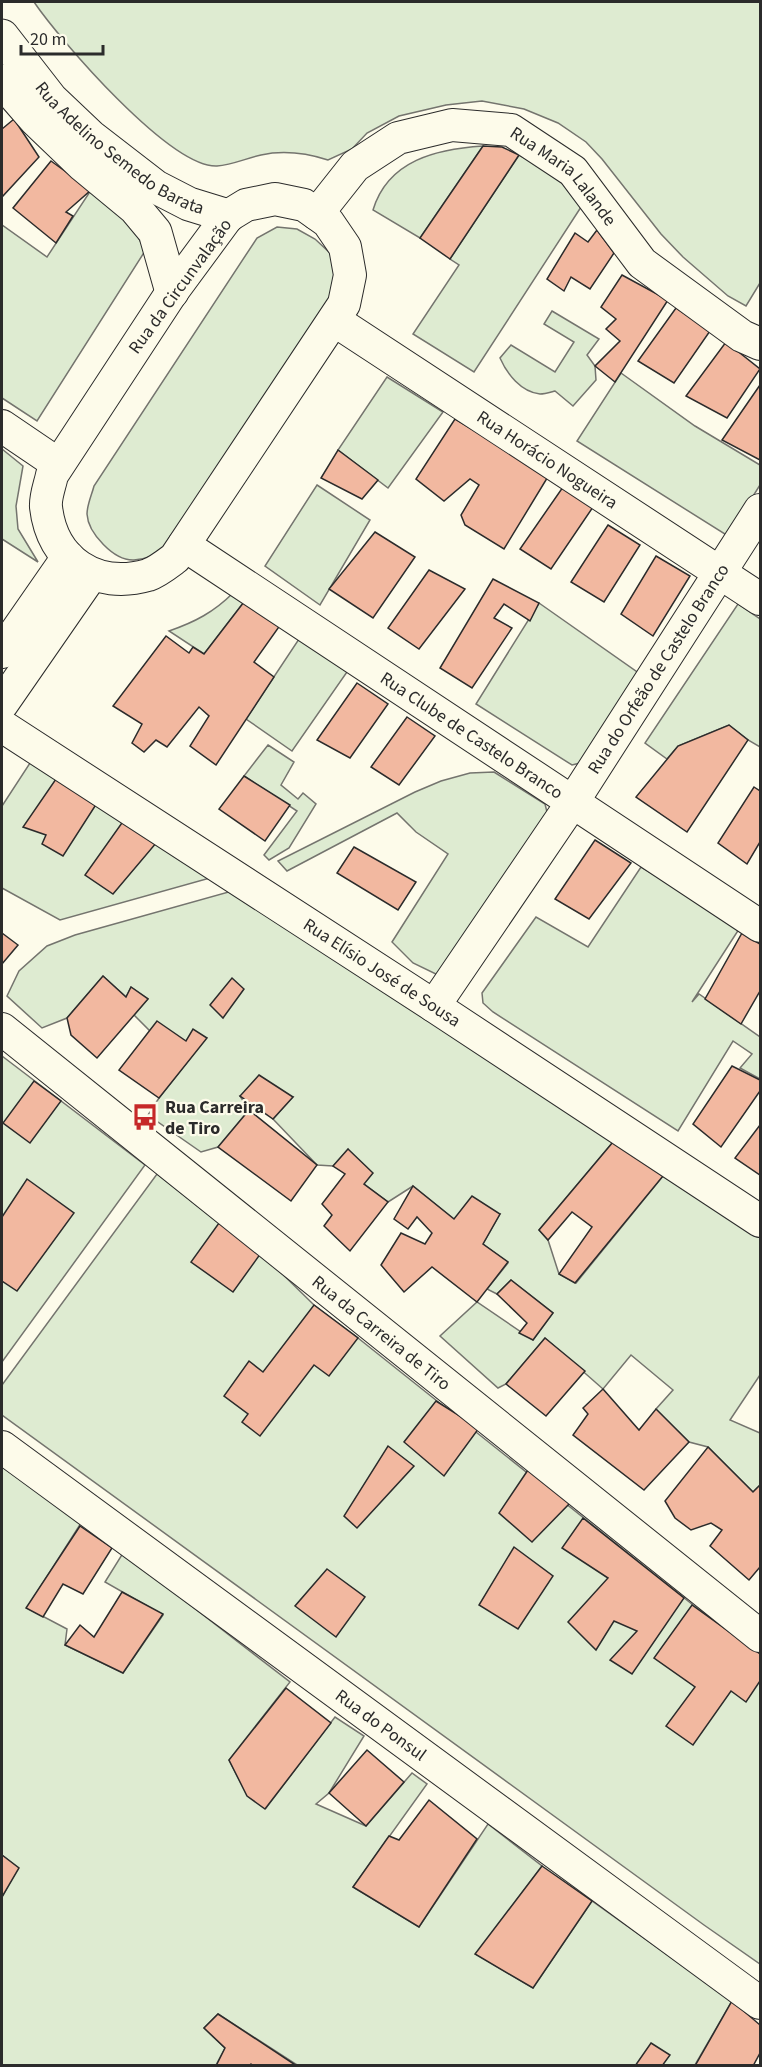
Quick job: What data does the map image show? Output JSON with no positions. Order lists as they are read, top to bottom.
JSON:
{
  "streets": {
    "main road": ["Rua Adelino Semedo Barata"],
    "street": [
      "Rua Maria Lalande",
      "Rua da Circunvalação",
      "Rua Horácio Nogueira",
      "Rua do Orfeão de Castelo Branco",
      "Rua Clube de Castelo Branco",
      "Rua Elísio José de Sousa",
      "Rua da Carreira de Tiro",
      "Rua do Ponsul"
    ]
  },
  "crossings": [
    ["Rua Adelino Semedo Barata", "Rua da Circunvalação"],
    ["Rua Maria Lalande", "Rua da Circunvalação"],
    ["Rua da Circunvalação", "Rua Horácio Nogueira"],
    ["Rua da Circunvalação", "Rua Clube de Castelo Branco"],
    ["Rua Horácio Nogueira", "Rua do Orfeão de Castelo Branco"],
    ["Rua do Orfeão de Castelo Branco", "Rua Clube de Castelo Branco"],
    ["Rua do Orfeão de Castelo Branco", "Rua Elísio José de Sousa"]
  ],
  "places": {
    "bus stop": ["Rua Carreira de Tiro"]
  },
  "scale_bar": "20 m"
}
